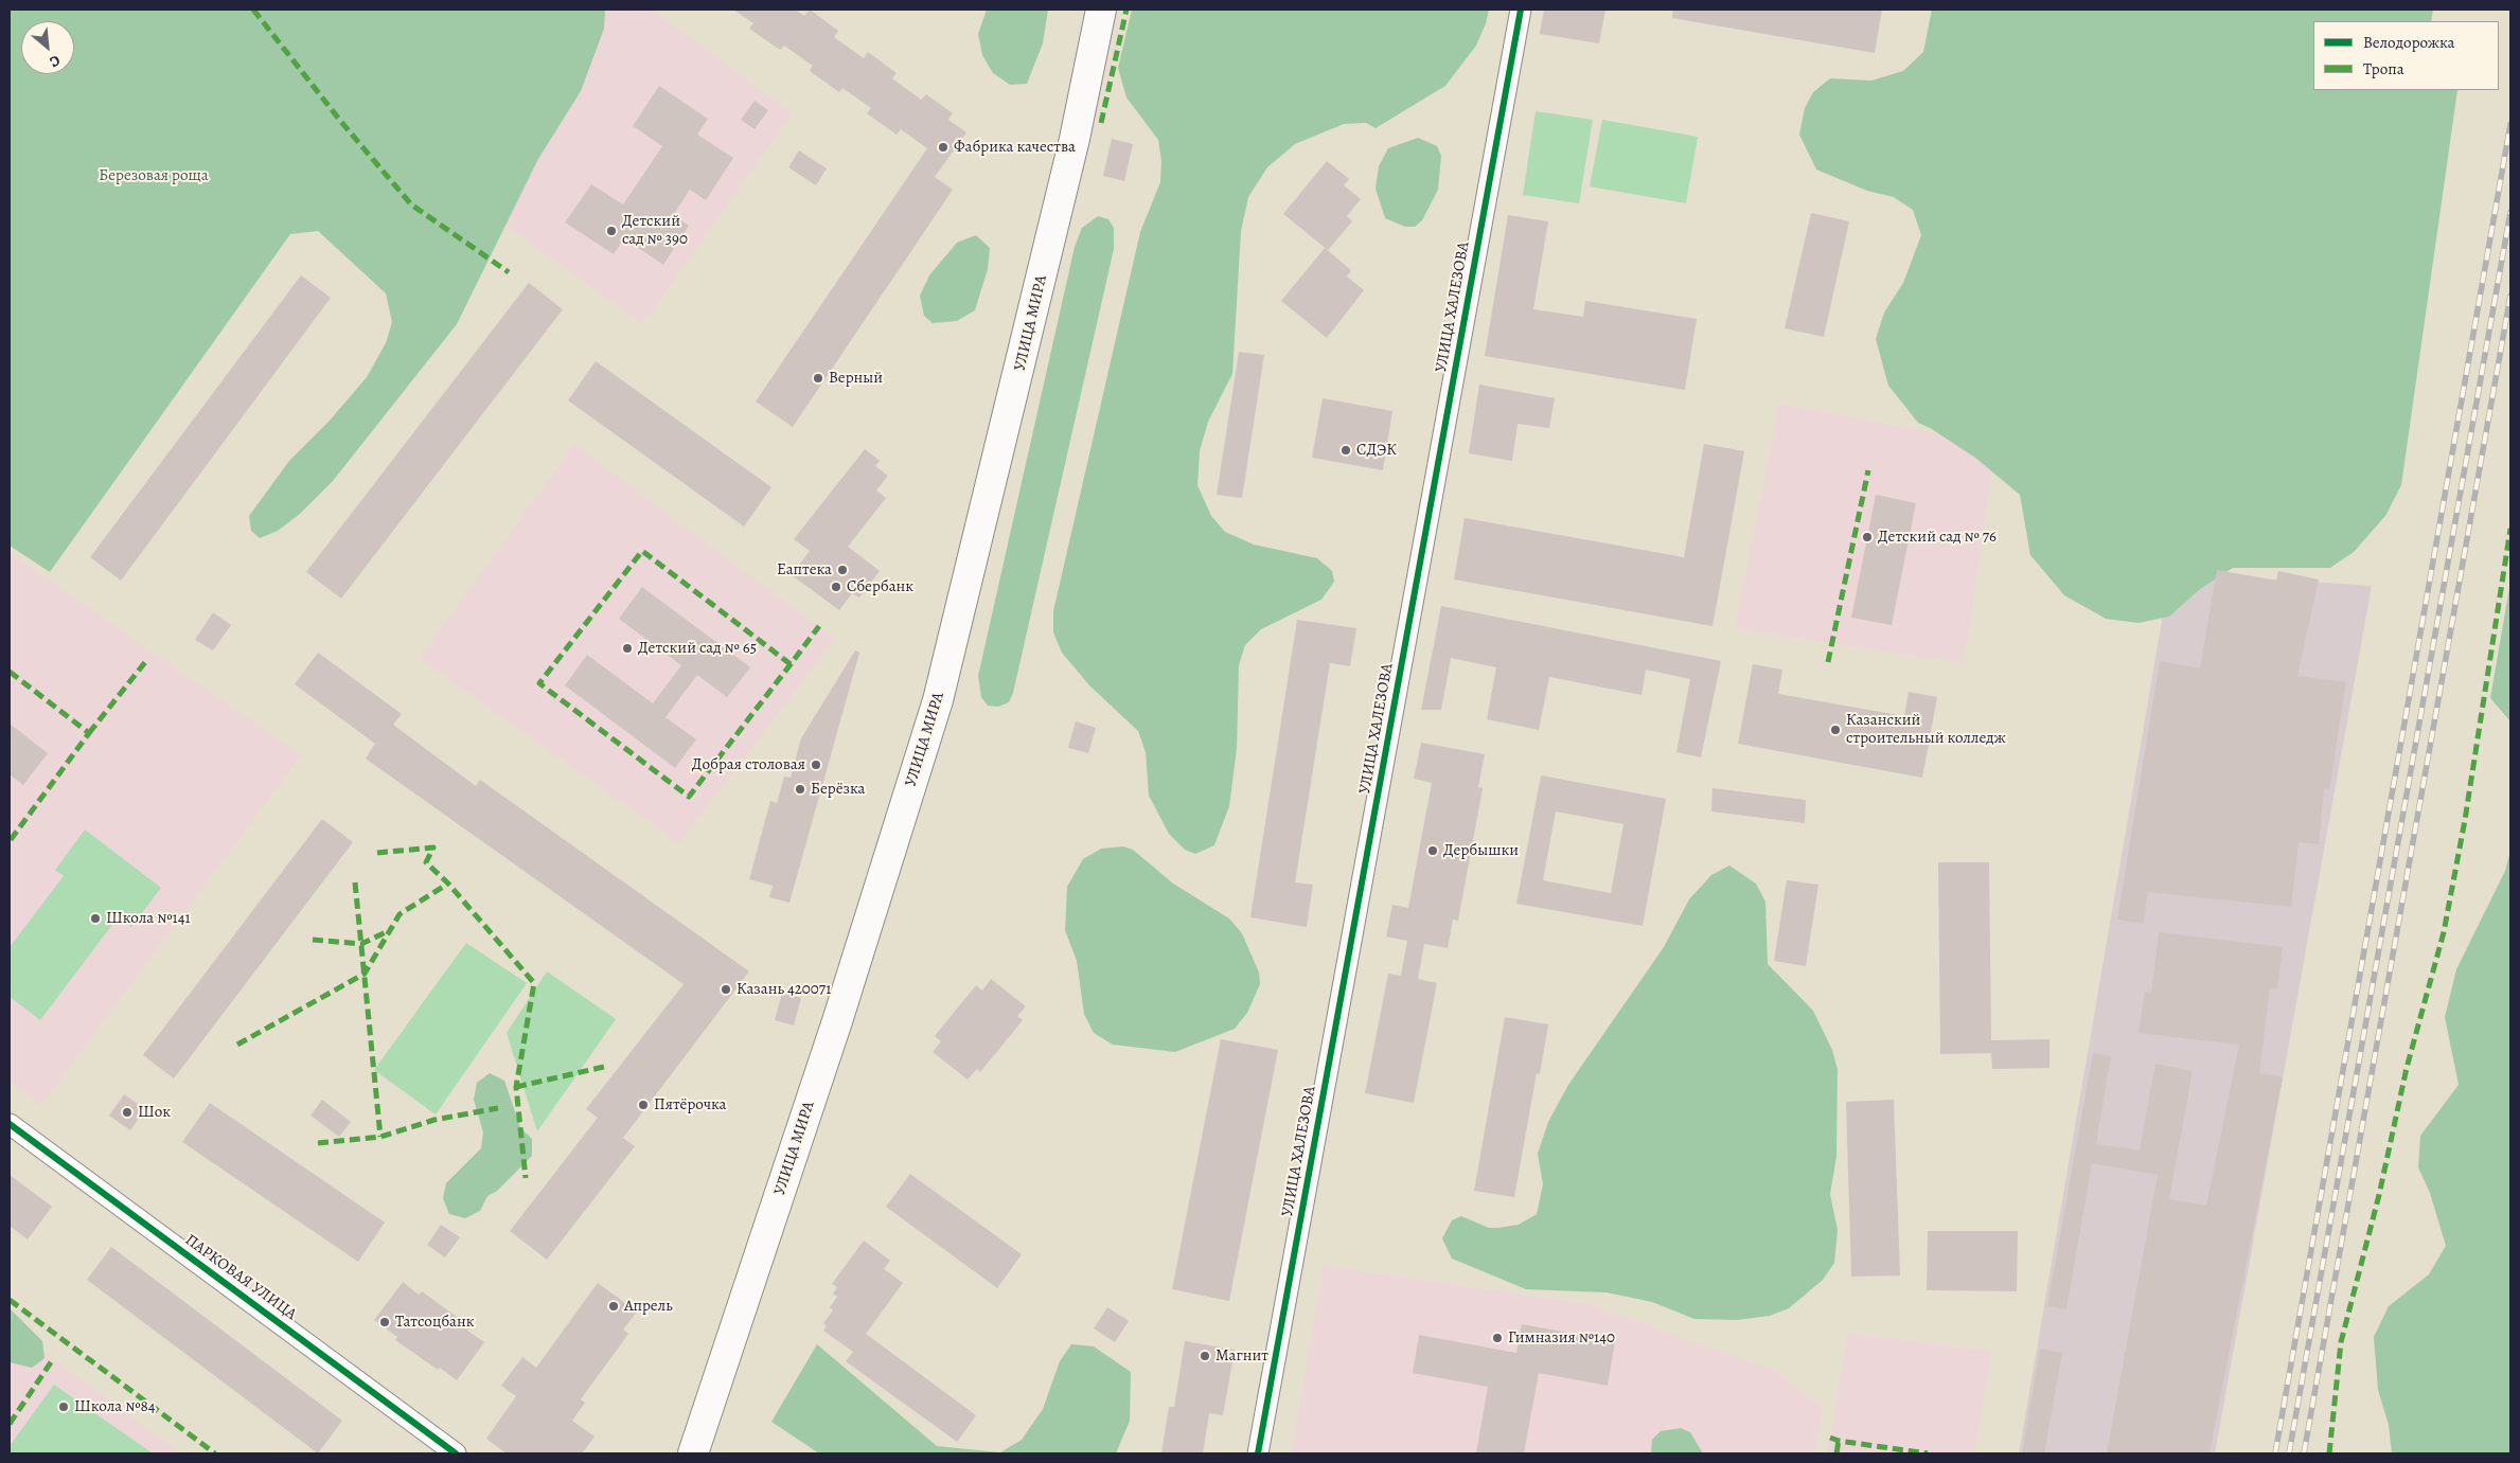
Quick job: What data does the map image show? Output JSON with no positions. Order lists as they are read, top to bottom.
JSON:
{
  "streets": {
    "main road": ["УЛИЦА МИРА"],
    "street": ["УЛИЦА ХАЛЕЗОВА", "ПАРКОВАЯ УЛИЦА"]
  },
  "parks": ["Березовая роща"],
  "places": [
    "Фабрика качества",
    "Детский сад № 390",
    "Верный",
    "СДЭК",
    "Детский сад № 76",
    "Еаптека",
    "Сбербанк",
    "Детский сад № 65",
    "Казанский строительный колледж",
    "Добрая столовая",
    "Берёзка",
    "Дербышки",
    "Школа №141",
    "Казань 420071",
    "Пятёрочка",
    "Шок",
    "Апрель",
    "Татсоцбанк",
    "Гимназия №140",
    "Магнит",
    "Школа №84"
  ],
  "legend": ["Велодорожка", "Тропа"],
  "north": "bottom right"
}
